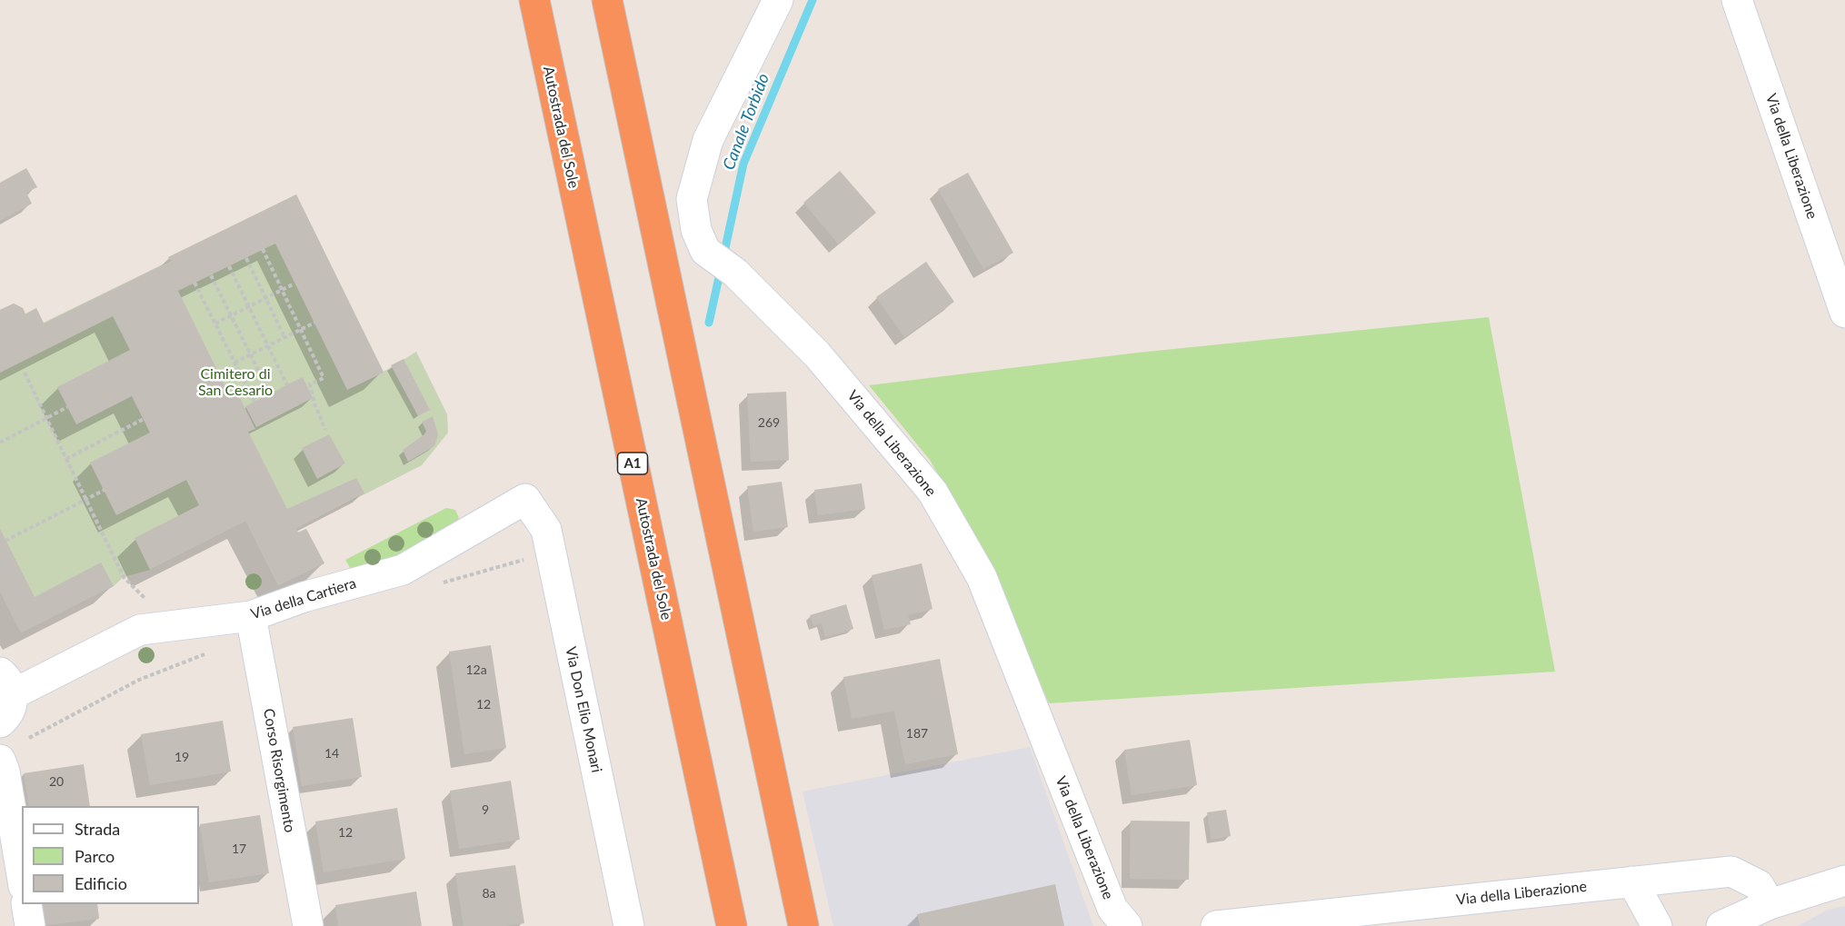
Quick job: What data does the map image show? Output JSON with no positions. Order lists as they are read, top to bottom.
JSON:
{
  "streets": {
    "highway": ["Autostrada del Sole", "A1"],
    "street": [
      "Via della Liberazione",
      "Via della Cartiera",
      "Via Don Elio Monari",
      "Corso Risorgimento"
    ]
  },
  "crossings": [
    ["Via della Cartiera", "Via Don Elio Monari"],
    ["Via della Cartiera", "Corso Risorgimento"]
  ],
  "water": ["Canale Torbido"],
  "parks": ["Cimitero di San Cesario"],
  "house_numbers": [
    "269",
    "12a",
    "12",
    "187",
    "14",
    "19",
    "20",
    "9",
    "12",
    "17",
    "8a"
  ],
  "legend": ["Strada", "Parco", "Edificio"]
}
